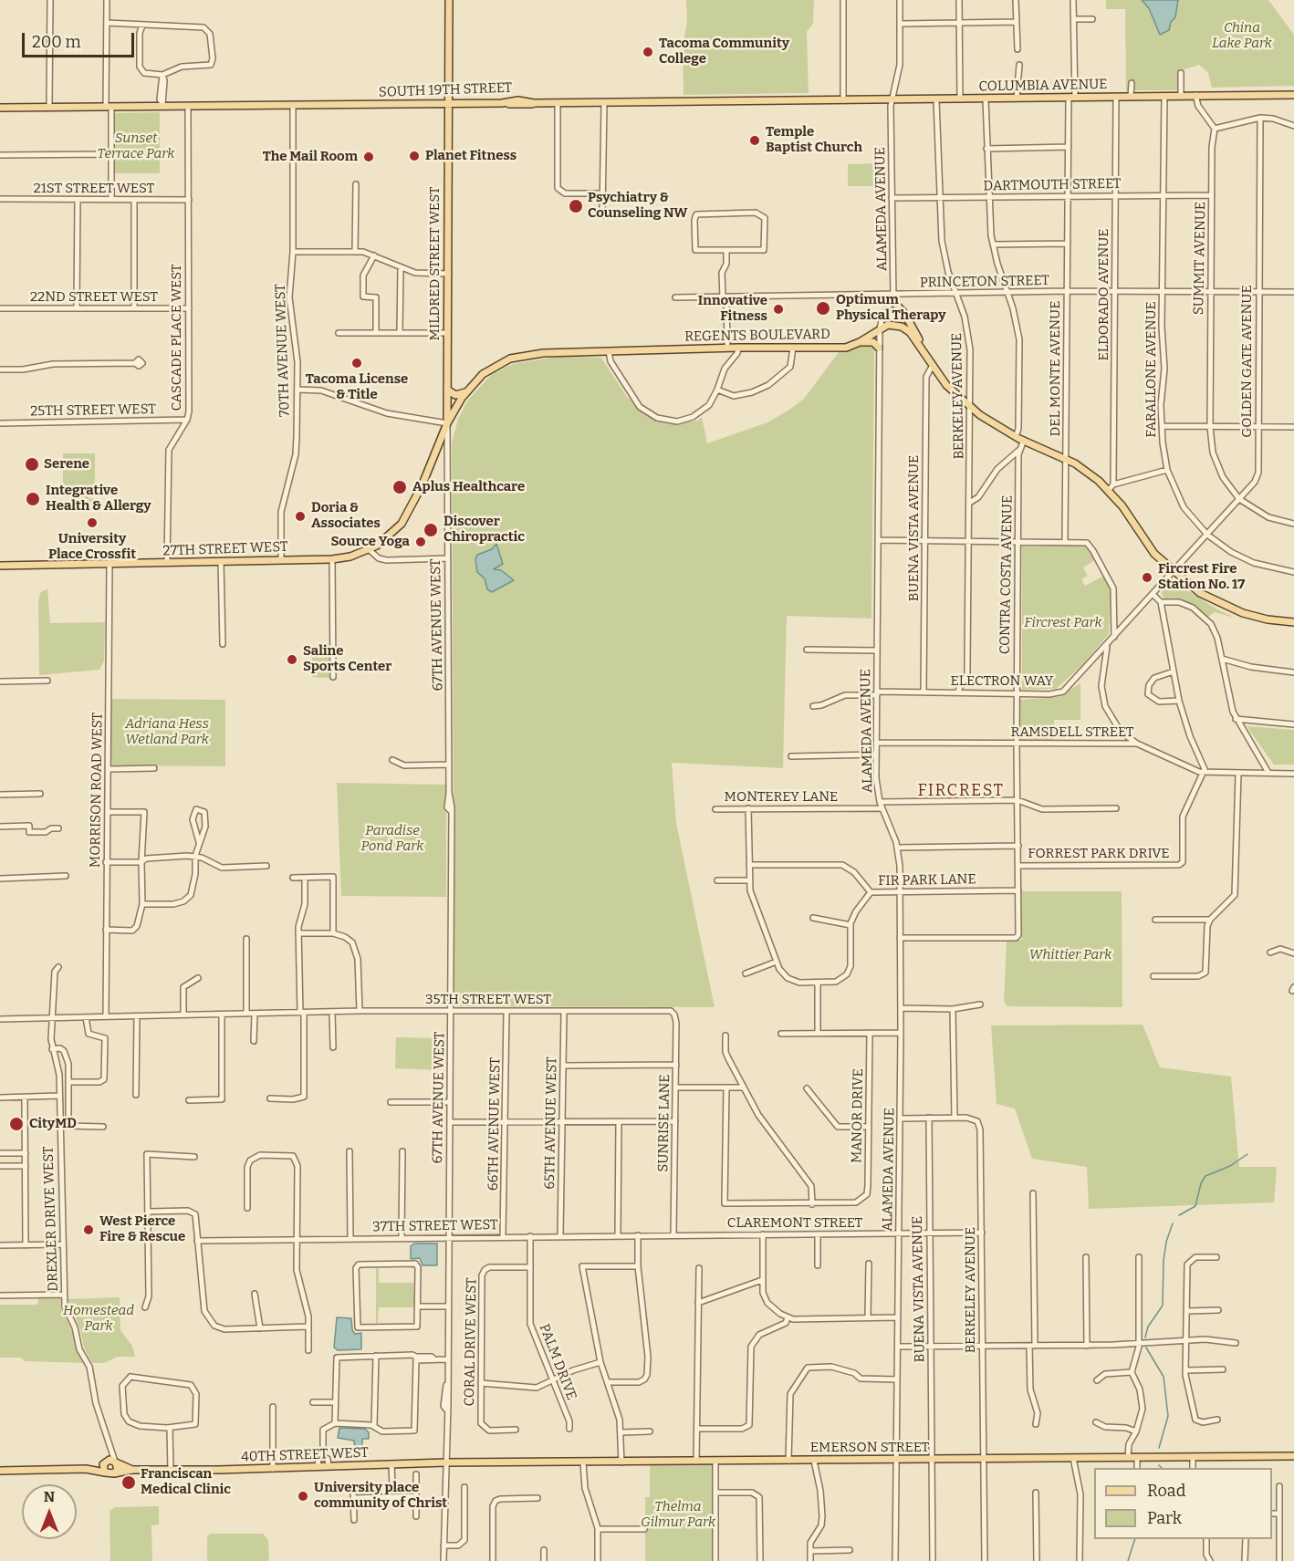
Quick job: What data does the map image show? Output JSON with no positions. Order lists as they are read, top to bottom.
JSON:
{
  "streets": {
    "main road": [
      "COLUMBIA AVENUE",
      "SOUTH 19TH STREET",
      "MILDRED STREET WEST",
      "REGENTS BOULEVARD",
      "27TH STREET WEST",
      "EMERSON STREET",
      "40TH STREET WEST"
    ],
    "street": [
      "DARTMOUTH STREET",
      "21ST STREET WEST",
      "ALAMEDA AVENUE",
      "SUMMIT AVENUE",
      "PRINCETON STREET",
      "ELDORADO AVENUE",
      "22ND STREET WEST",
      "CASCADE PLACE WEST",
      "70TH AVENUE WEST",
      "GOLDEN GATE AVENUE",
      "DEL MONTE AVENUE",
      "FARALLONE AVENUE",
      "BERKELEY AVENUE",
      "25TH STREET WEST",
      "BUENA VISTA AVENUE",
      "CONTRA COSTA AVENUE",
      "67TH AVENUE WEST",
      "ELECTRON WAY",
      "RAMSDELL STREET",
      "MORRISON ROAD WEST",
      "MONTEREY LANE",
      "FORREST PARK DRIVE",
      "FIR PARK LANE",
      "35TH STREET WEST",
      "MANOR DRIVE",
      "65TH AVENUE WEST",
      "SUNRISE LANE",
      "66TH AVENUE WEST",
      "DREXLER DRIVE WEST",
      "CLAREMONT STREET",
      "37TH STREET WEST",
      "CORAL DRIVE WEST",
      "PALM DRIVE"
    ]
  },
  "crossings": [
    ["COLUMBIA AVENUE", "SOUTH 19TH STREET"],
    ["COLUMBIA AVENUE", "ALAMEDA AVENUE"],
    ["COLUMBIA AVENUE", "ELDORADO AVENUE"],
    ["COLUMBIA AVENUE", "DEL MONTE AVENUE"],
    ["COLUMBIA AVENUE", "FARALLONE AVENUE"],
    ["COLUMBIA AVENUE", "BERKELEY AVENUE"],
    ["SOUTH 19TH STREET", "ALAMEDA AVENUE"],
    ["SOUTH 19TH STREET", "MILDRED STREET WEST"],
    ["SOUTH 19TH STREET", "CASCADE PLACE WEST"],
    ["SOUTH 19TH STREET", "70TH AVENUE WEST"],
    ["DARTMOUTH STREET", "ALAMEDA AVENUE"],
    ["DARTMOUTH STREET", "SUMMIT AVENUE"],
    ["DARTMOUTH STREET", "ELDORADO AVENUE"],
    ["DARTMOUTH STREET", "DEL MONTE AVENUE"],
    ["DARTMOUTH STREET", "FARALLONE AVENUE"],
    ["DARTMOUTH STREET", "BERKELEY AVENUE"],
    ["21ST STREET WEST", "CASCADE PLACE WEST"],
    ["ALAMEDA AVENUE", "PRINCETON STREET"],
    ["ALAMEDA AVENUE", "REGENTS BOULEVARD"],
    ["ALAMEDA AVENUE", "CONTRA COSTA AVENUE"],
    ["ALAMEDA AVENUE", "ELECTRON WAY"],
    ["ALAMEDA AVENUE", "RAMSDELL STREET"],
    ["ALAMEDA AVENUE", "MONTEREY LANE"],
    ["ALAMEDA AVENUE", "FIR PARK LANE"],
    ["ALAMEDA AVENUE", "CLAREMONT STREET"],
    ["ALAMEDA AVENUE", "EMERSON STREET"],
    ["SUMMIT AVENUE", "PRINCETON STREET"],
    ["SUMMIT AVENUE", "GOLDEN GATE AVENUE"],
    ["MILDRED STREET WEST", "REGENTS BOULEVARD"],
    ["MILDRED STREET WEST", "67TH AVENUE WEST"],
    ["PRINCETON STREET", "ELDORADO AVENUE"],
    ["PRINCETON STREET", "GOLDEN GATE AVENUE"],
    ["PRINCETON STREET", "DEL MONTE AVENUE"],
    ["PRINCETON STREET", "FARALLONE AVENUE"],
    ["PRINCETON STREET", "BERKELEY AVENUE"],
    ["22ND STREET WEST", "CASCADE PLACE WEST"],
    ["REGENTS BOULEVARD", "27TH STREET WEST"],
    ["REGENTS BOULEVARD", "67TH AVENUE WEST"],
    ["CASCADE PLACE WEST", "25TH STREET WEST"],
    ["CASCADE PLACE WEST", "27TH STREET WEST"],
    ["70TH AVENUE WEST", "27TH STREET WEST"],
    ["GOLDEN GATE AVENUE", "FARALLONE AVENUE"],
    ["GOLDEN GATE AVENUE", "ELECTRON WAY"],
    ["BERKELEY AVENUE", "ELECTRON WAY"],
    ["BERKELEY AVENUE", "CLAREMONT STREET"],
    ["BERKELEY AVENUE", "EMERSON STREET"],
    ["BUENA VISTA AVENUE", "ELECTRON WAY"],
    ["BUENA VISTA AVENUE", "CLAREMONT STREET"],
    ["BUENA VISTA AVENUE", "EMERSON STREET"],
    ["27TH STREET WEST", "MORRISON ROAD WEST"],
    ["CONTRA COSTA AVENUE", "ELECTRON WAY"],
    ["CONTRA COSTA AVENUE", "RAMSDELL STREET"],
    ["CONTRA COSTA AVENUE", "FORREST PARK DRIVE"],
    ["CONTRA COSTA AVENUE", "FIR PARK LANE"],
    ["67TH AVENUE WEST", "35TH STREET WEST"],
    ["67TH AVENUE WEST", "37TH STREET WEST"],
    ["67TH AVENUE WEST", "EMERSON STREET"],
    ["67TH AVENUE WEST", "40TH STREET WEST"],
    ["RAMSDELL STREET", "FORREST PARK DRIVE"],
    ["MORRISON ROAD WEST", "35TH STREET WEST"],
    ["35TH STREET WEST", "65TH AVENUE WEST"],
    ["35TH STREET WEST", "SUNRISE LANE"],
    ["35TH STREET WEST", "66TH AVENUE WEST"],
    ["35TH STREET WEST", "DREXLER DRIVE WEST"],
    ["65TH AVENUE WEST", "37TH STREET WEST"],
    ["SUNRISE LANE", "CLAREMONT STREET"],
    ["SUNRISE LANE", "37TH STREET WEST"],
    ["66TH AVENUE WEST", "37TH STREET WEST"],
    ["DREXLER DRIVE WEST", "40TH STREET WEST"],
    ["CLAREMONT STREET", "37TH STREET WEST"],
    ["37TH STREET WEST", "PALM DRIVE"],
    ["CORAL DRIVE WEST", "PALM DRIVE"],
    ["EMERSON STREET", "40TH STREET WEST"]
  ],
  "districts": ["FIRCREST"],
  "parks": [
    "China Lake Park",
    "Sunset Terrace Park",
    "Fircrest Park",
    "Adriana Hess Wetland Park",
    "Paradise Pond Park",
    "Whittier Park",
    "Homestead Park",
    "Thelma Gilmur Park"
  ],
  "places": [
    "Tacoma Community College",
    "Temple Baptist Church",
    "Planet Fitness",
    "The Mail Room",
    "Psychiatry & Counseling NW",
    "Optimum Physical Therapy",
    "Innovative Fitness",
    "Tacoma License & Title",
    "Serene",
    "Aplus Healthcare",
    "Integrative Health & Allergy",
    "Doria & Associates",
    "University Place Crossfit",
    "Discover Chiropractic",
    "Source Yoga",
    "Fircrest Fire Station No. 17",
    "Saline Sports Center",
    "CityMD",
    "West Pierce Fire & Rescue",
    "Franciscan Medical Clinic",
    "University place community of Christ"
  ],
  "legend": ["Road", "Park"],
  "scale_bar": "200 m",
  "north": "top"
}
